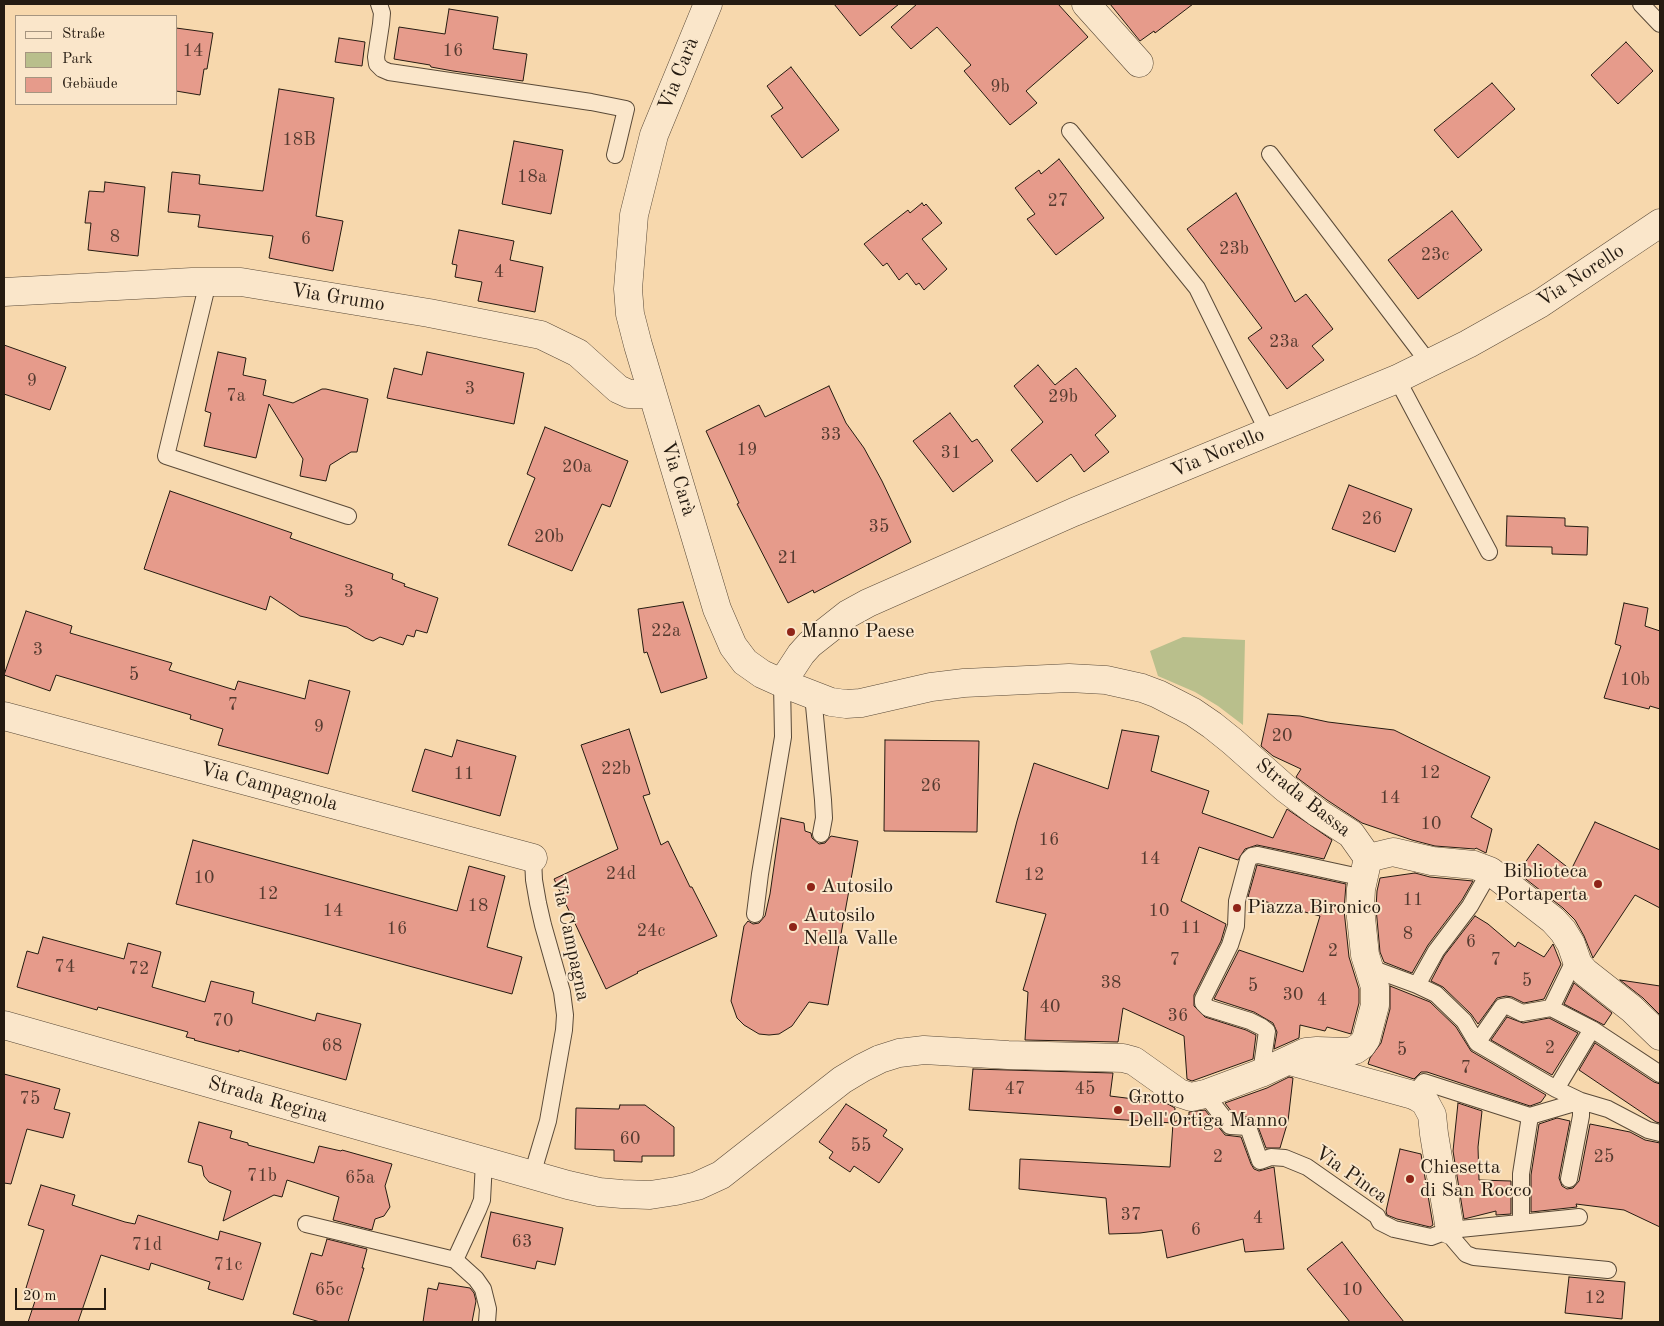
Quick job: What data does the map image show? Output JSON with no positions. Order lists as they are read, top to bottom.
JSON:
{
  "streets": {
    "street": [
      "Via Carà",
      "Via Norello",
      "Via Grumo",
      "Via Campagnola",
      "Strada Bassa",
      "Strada Regina"
    ],
    "lane": ["Via Campagna", "Via Pinca"]
  },
  "crossings": [
    ["Via Carà", "Via Norello"],
    ["Via Carà", "Via Grumo"],
    ["Via Carà", "Strada Bassa"],
    ["Via Campagnola", "Via Campagna"],
    ["Via Campagna", "Strada Regina"],
    ["Strada Regina", "Via Pinca"]
  ],
  "places": [
    "Manno Paese",
    "Biblioteca Portaperta",
    "Autosilo",
    "Piazza Bironico",
    "Autosilo Nella Valle",
    "Grotto Dell'Ortiga Manno",
    "Chiesetta di San Rocco"
  ],
  "house_numbers": [
    "14",
    "16",
    "9b",
    "18B",
    "18a",
    "27",
    "8",
    "6",
    "23b",
    "23c",
    "4",
    "23a",
    "9",
    "3",
    "7a",
    "29b",
    "33",
    "19",
    "31",
    "20a",
    "26",
    "35",
    "20b",
    "21",
    "3",
    "22a",
    "3",
    "5",
    "10b",
    "7",
    "9",
    "20",
    "22b",
    "12",
    "11",
    "26",
    "14",
    "10",
    "16",
    "14",
    "24d",
    "12",
    "10",
    "12",
    "11",
    "18",
    "14",
    "10",
    "11",
    "16",
    "24c",
    "8",
    "6",
    "2",
    "7",
    "7",
    "74",
    "72",
    "5",
    "38",
    "5",
    "30",
    "4",
    "40",
    "36",
    "70",
    "68",
    "2",
    "5",
    "7",
    "47",
    "45",
    "75",
    "60",
    "55",
    "2",
    "25",
    "71b",
    "65a",
    "37",
    "4",
    "6",
    "63",
    "71d",
    "71c",
    "65c",
    "10",
    "12"
  ],
  "legend": ["Straße", "Park", "Gebäude"],
  "scale_bar": "20 m"
}
